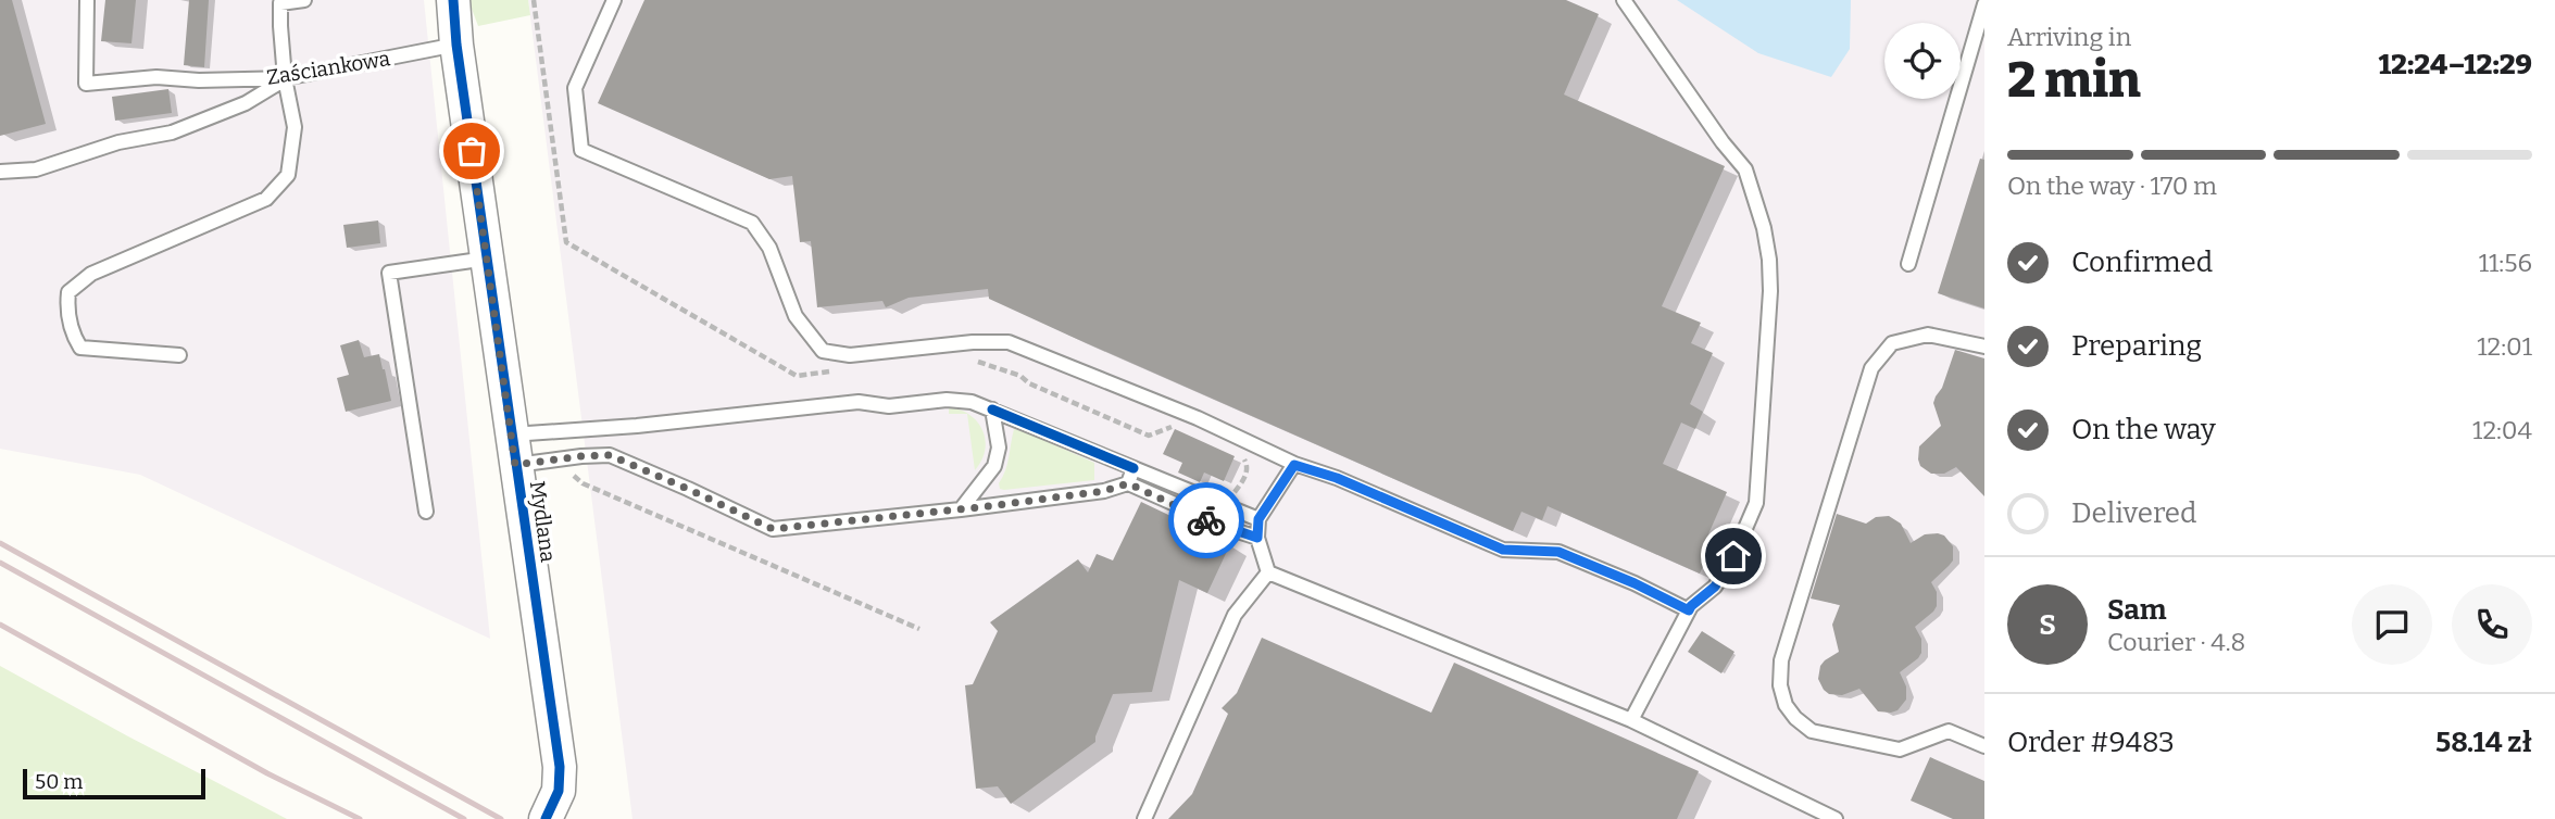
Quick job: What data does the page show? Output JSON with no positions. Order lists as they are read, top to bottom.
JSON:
{
  "streets": {
    "street": ["Mydlana"],
    "lane": ["Zaściankowa"]
  },
  "crossings": [
    ["Zaściankowa", "Mydlana"]
  ],
  "scale_bar": "50 m",
  "page": {
    "heading": ["2 min", "Arriving in", "12:24–12:29"],
    "panel": [
      "Sam",
      "Courier · 4.8",
      "Order #9483",
      "58.14 zł"
    ],
    "bar": "On the way · 170 m",
    "list": [
      ["Confirmed", "11:56"],
      ["Preparing", "12:01"],
      ["On the way", "12:04"],
      "Delivered"
    ],
    "round": "S",
    "scale": "50 m"
  }
}
